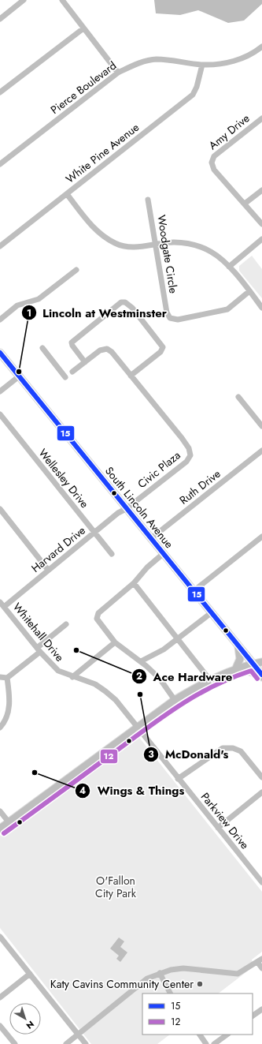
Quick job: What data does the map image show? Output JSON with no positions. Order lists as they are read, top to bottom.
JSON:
{
  "streets": {
    "main road": ["South Lincoln Avenue"],
    "street": [
      "Pierce Boulevard",
      "Amy Drive",
      "White Pine Avenue",
      "Woodgate Circle",
      "Civic Plaza",
      "Wellesley Drive",
      "Ruth Drive",
      "Harvard Drive",
      "Whitehall Drive",
      "Parkview Drive"
    ]
  },
  "crossings": [
    ["Pierce Boulevard", "White Pine Avenue"],
    ["Civic Plaza", "South Lincoln Avenue"],
    ["Civic Plaza", "Harvard Drive"],
    ["Wellesley Drive", "Harvard Drive"],
    ["Ruth Drive", "South Lincoln Avenue"],
    ["South Lincoln Avenue", "Harvard Drive"],
    ["Harvard Drive", "Whitehall Drive"],
    ["Whitehall Drive", "Parkview Drive"]
  ],
  "parks": ["O'Fallon City Park"],
  "places": [
    "Lincoln at Westminster",
    "Ace Hardware",
    "McDonald's",
    "Wings & Things",
    "Katy Cavins Community Center"
  ],
  "lines": ["transit line 15", "transit line 12"],
  "legend": ["15", "12"],
  "north": "bottom right"
}
